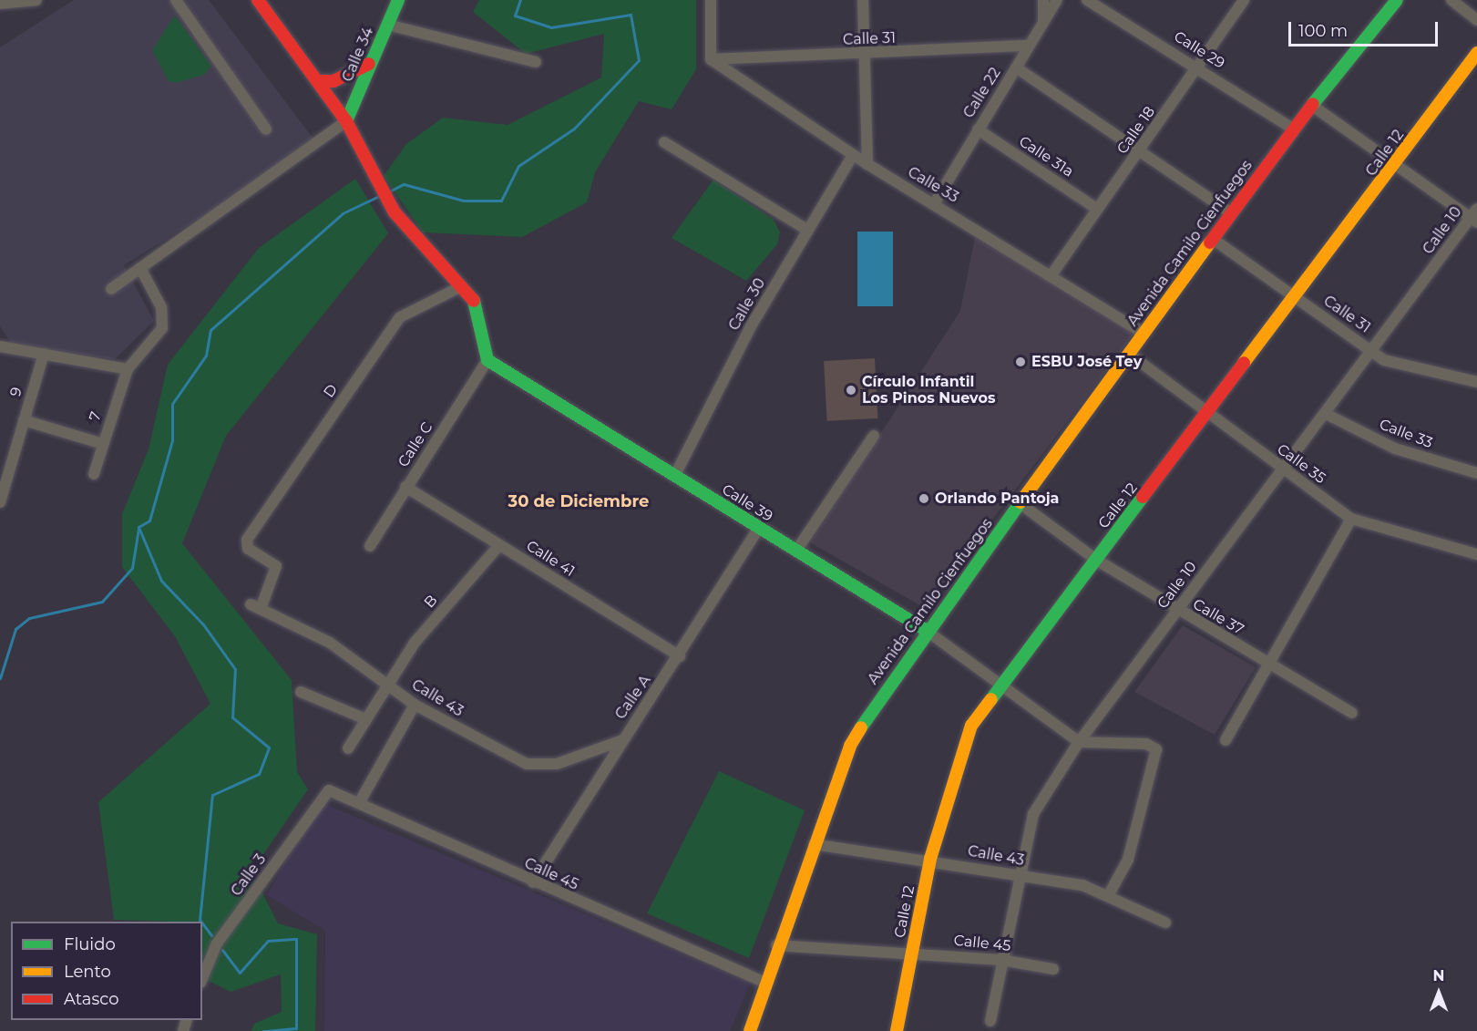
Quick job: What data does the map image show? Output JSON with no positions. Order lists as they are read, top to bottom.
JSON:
{
  "streets": {
    "street": [
      "Calle 31",
      "Calle 29",
      "Calle 34",
      "Calle 22",
      "Calle 18",
      "Calle 12",
      "Calle 31a",
      "Calle 33",
      "Calle 10",
      "Avenida Camilo Cienfuegos",
      "Calle 30",
      "D",
      "9",
      "7",
      "Calle C",
      "Calle 35",
      "Calle 39",
      "Calle 41",
      "B",
      "Calle 37",
      "Calle A",
      "Calle 43",
      "Calle 45",
      "Calle 3"
    ]
  },
  "crossings": [
    ["Calle 31", "Calle 22"],
    ["Calle 31", "Calle 12"],
    ["Calle 31", "Calle 33"],
    ["Calle 31", "Calle 10"],
    ["Calle 31", "Avenida Camilo Cienfuegos"],
    ["Calle 29", "Calle 18"],
    ["Calle 29", "Avenida Camilo Cienfuegos"],
    ["Calle 22", "Calle 31a"],
    ["Calle 22", "Calle 33"],
    ["Calle 18", "Calle 31a"],
    ["Calle 18", "Calle 33"],
    ["Calle 12", "Calle 35"],
    ["Calle 12", "Calle 39"],
    ["Calle 12", "Calle 37"],
    ["Calle 12", "Calle 43"],
    ["Calle 12", "Calle 45"],
    ["Calle 33", "Calle 10"],
    ["Calle 33", "Avenida Camilo Cienfuegos"],
    ["Calle 33", "Calle 30"],
    ["Calle 10", "Calle 35"],
    ["Calle 10", "Calle 39"],
    ["Calle 10", "Calle 37"],
    ["Calle 10", "Calle 43"],
    ["Calle 10", "Calle 45"],
    ["Avenida Camilo Cienfuegos", "Calle 35"],
    ["Avenida Camilo Cienfuegos", "Calle 39"],
    ["Avenida Camilo Cienfuegos", "Calle 37"],
    ["Avenida Camilo Cienfuegos", "Calle 43"],
    ["Avenida Camilo Cienfuegos", "Calle 45"],
    ["Calle 30", "Calle 39"],
    ["D", "Calle 43"],
    ["Calle C", "Calle 39"],
    ["Calle C", "Calle 41"],
    ["Calle 39", "Calle A"],
    ["Calle 41", "B"],
    ["Calle 41", "Calle A"],
    ["B", "Calle 43"],
    ["Calle A", "Calle 43"],
    ["Calle A", "Calle 45"],
    ["Calle 45", "Calle 3"]
  ],
  "districts": ["30 de Diciembre"],
  "places": ["ESBU José Tey", "Círculo Infantil Los Pinos Nuevos", "Orlando Pantoja"],
  "legend": ["Fluido", "Lento", "Atasco"],
  "scale_bar": "100 m",
  "north": "top"
}
